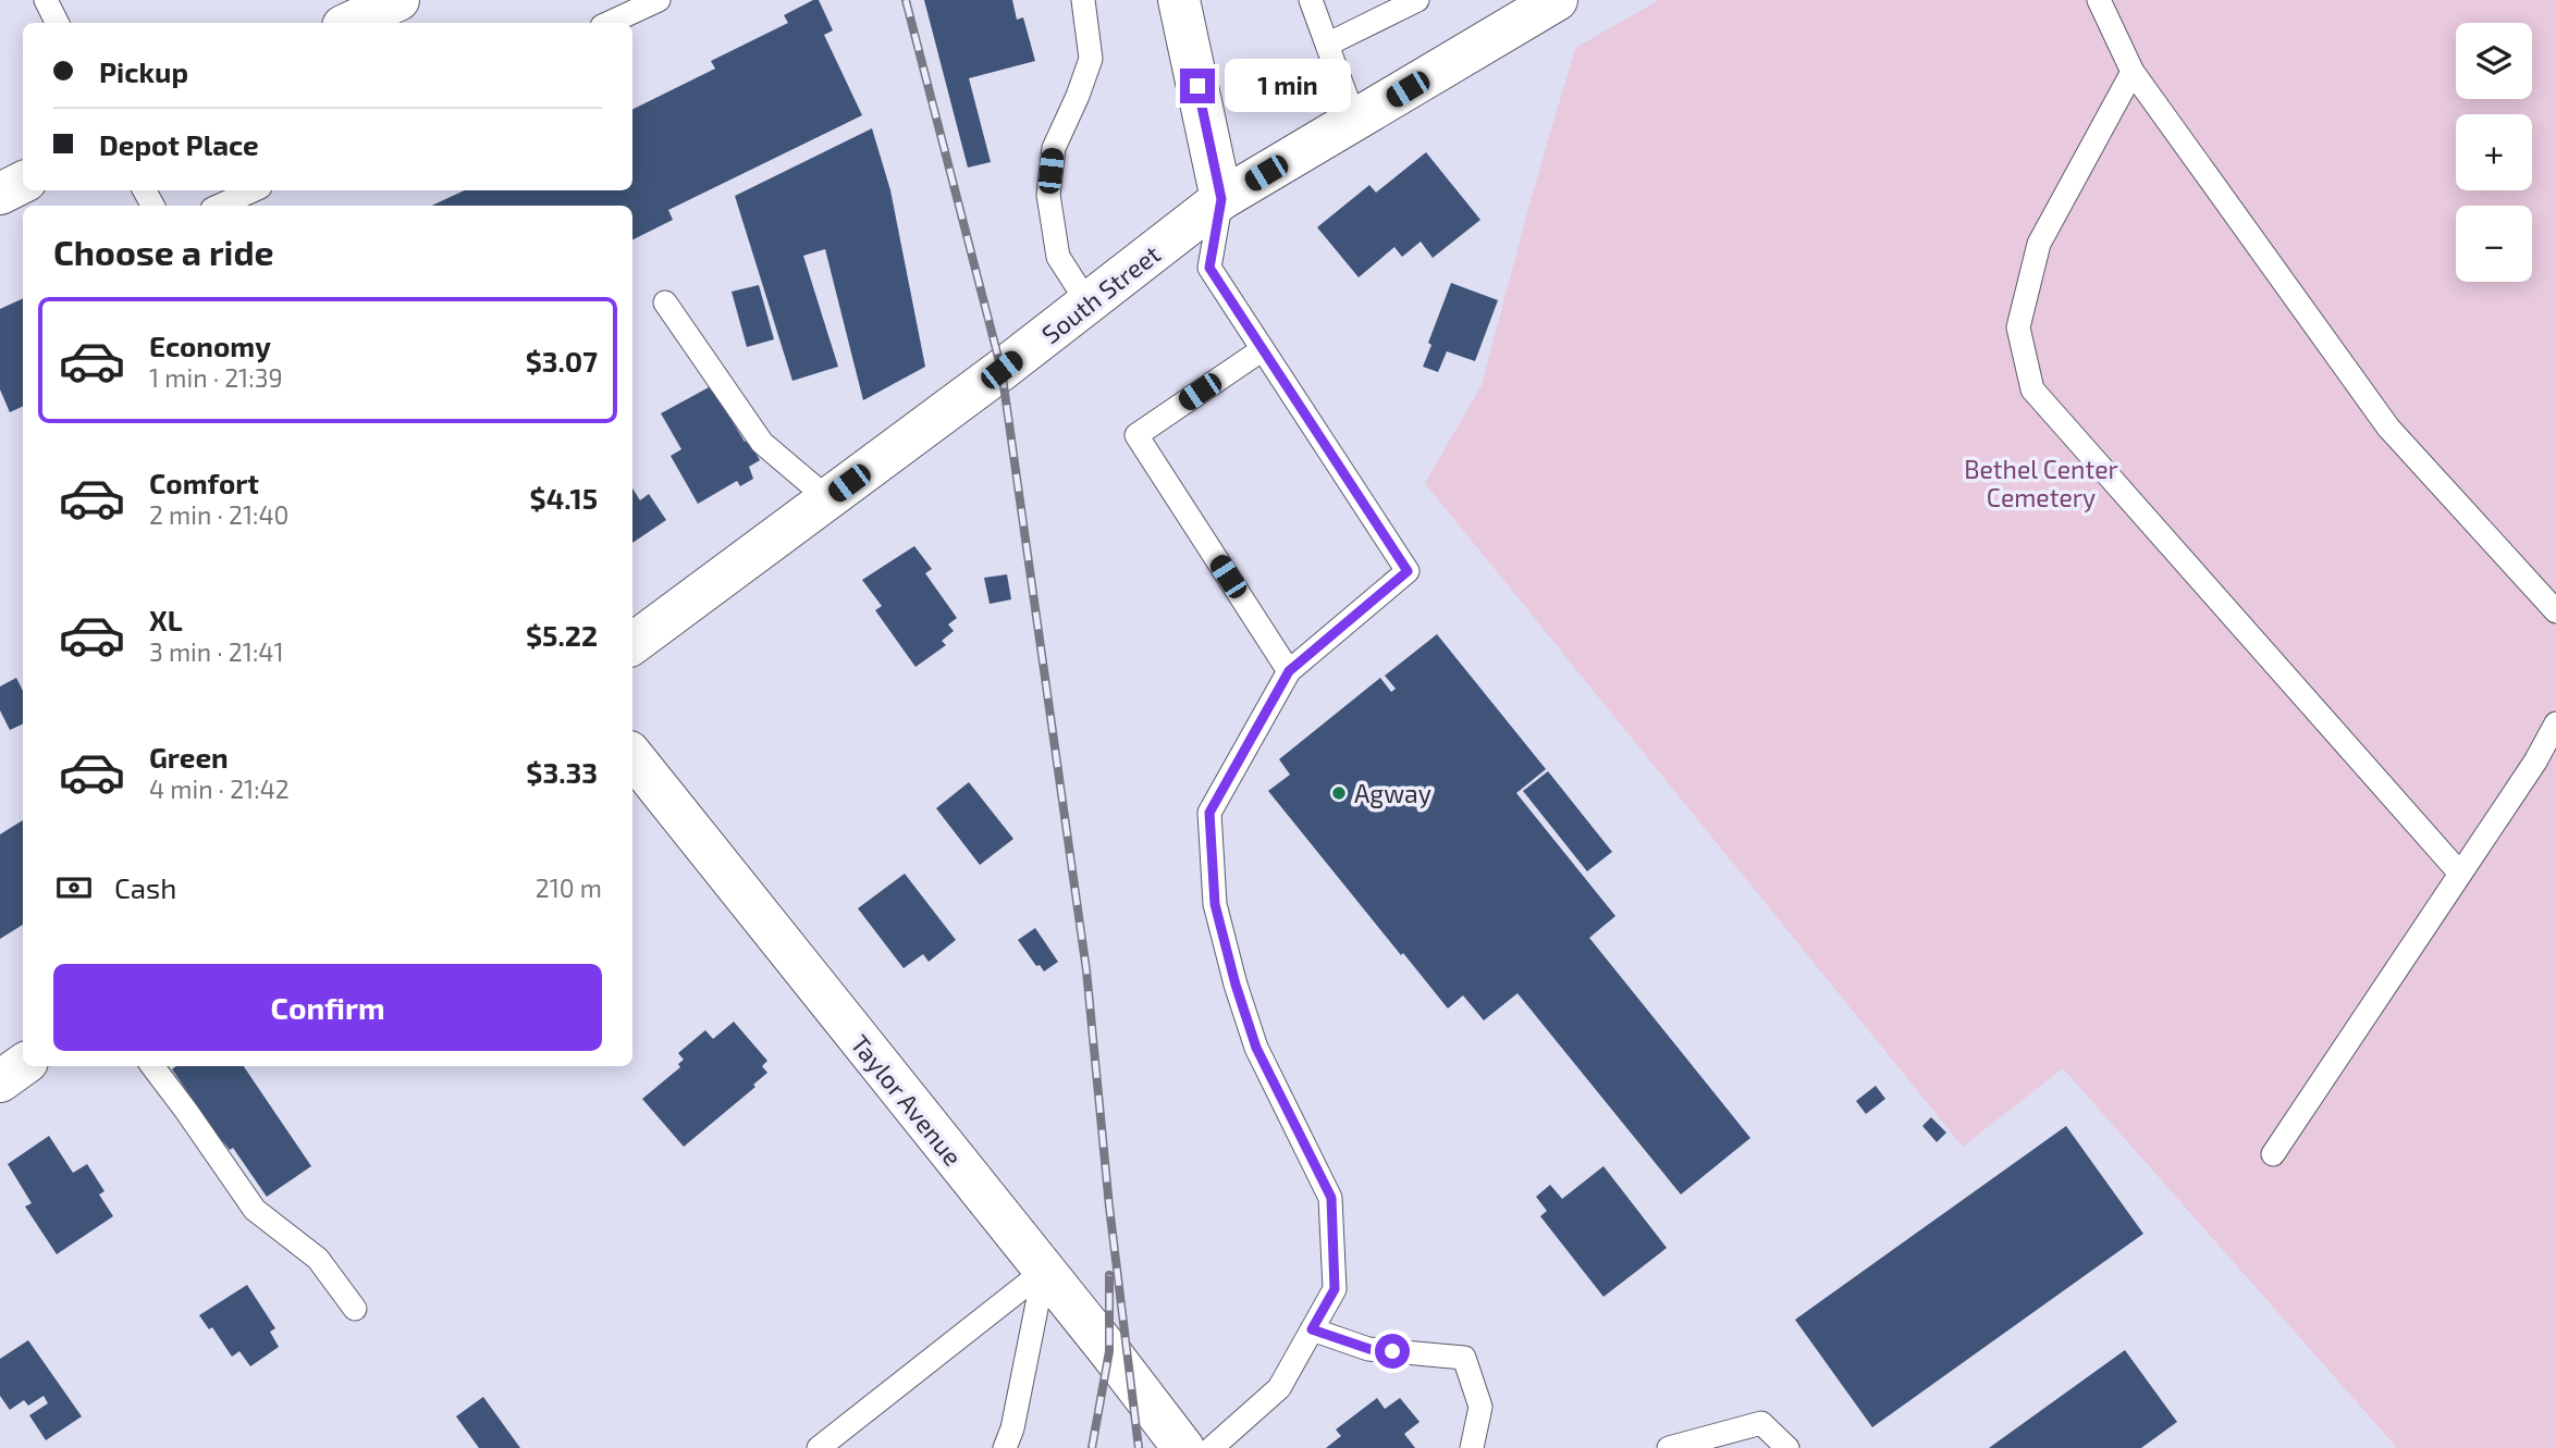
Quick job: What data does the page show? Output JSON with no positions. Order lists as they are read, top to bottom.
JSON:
{
  "streets": {
    "street": ["South Street", "Taylor Avenue"]
  },
  "parks": ["Bethel Center Cemetery"],
  "places": ["Agway"],
  "page": {
    "map_buttons": ["+", "−"],
    "banner": ["Pickup", "Depot Place"],
    "bubble": "1 min",
    "heading": "Choose a ride",
    "list": [
      {
        "name": "Economy",
        "note": "1 min · 21:39",
        "value": "$3.07"
      },
      {
        "name": "Comfort",
        "note": "2 min · 21:40",
        "value": "$4.15"
      },
      {
        "name": "XL",
        "note": "3 min · 21:41",
        "value": "$5.22"
      },
      {
        "name": "Green",
        "note": "4 min · 21:42",
        "value": "$3.33"
      }
    ],
    "pay": ["Cash", "210 m"],
    "buttons": "Confirm"
  }
}
